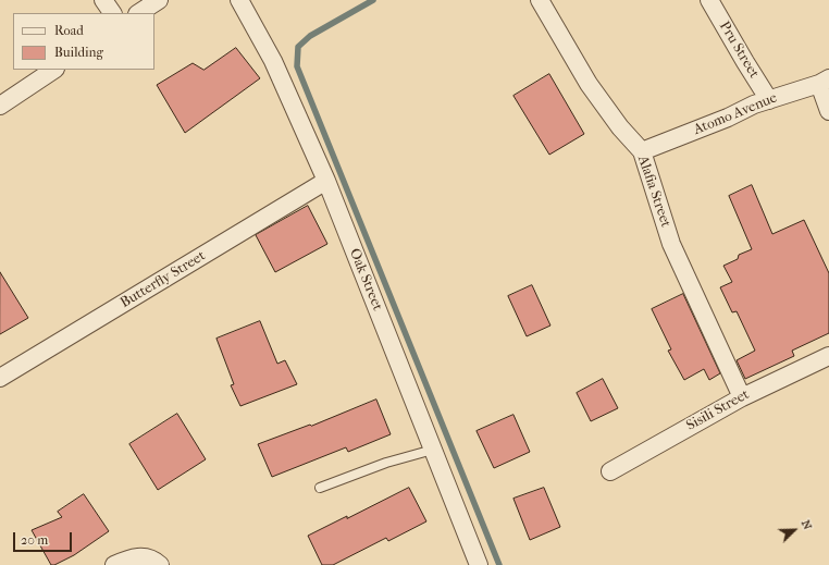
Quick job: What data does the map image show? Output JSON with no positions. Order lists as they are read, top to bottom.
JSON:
{
  "streets": {
    "street": [
      "Pru Street",
      "Atomo Avenue",
      "Alafia Street",
      "Butterfly Street",
      "Oak Street",
      "Sisili Street"
    ]
  },
  "crossings": [
    ["Pru Street", "Atomo Avenue"],
    ["Atomo Avenue", "Alafia Street"],
    ["Alafia Street", "Sisili Street"],
    ["Butterfly Street", "Oak Street"]
  ],
  "legend": ["Road", "Building"],
  "scale_bar": "20 m",
  "north": "top right"
}
